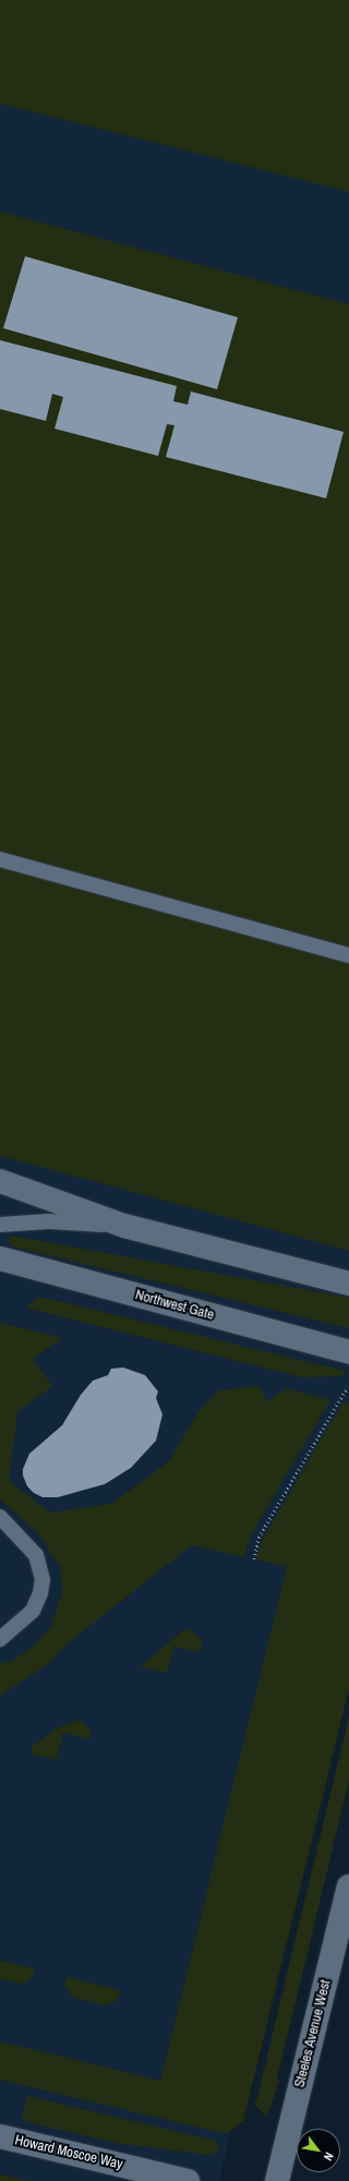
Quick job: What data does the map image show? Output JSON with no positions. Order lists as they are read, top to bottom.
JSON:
{
  "streets": {
    "street": ["Northwest Gate", "Steeles Avenue West", "Howard Moscoe Way"]
  },
  "north": "bottom right"
}
